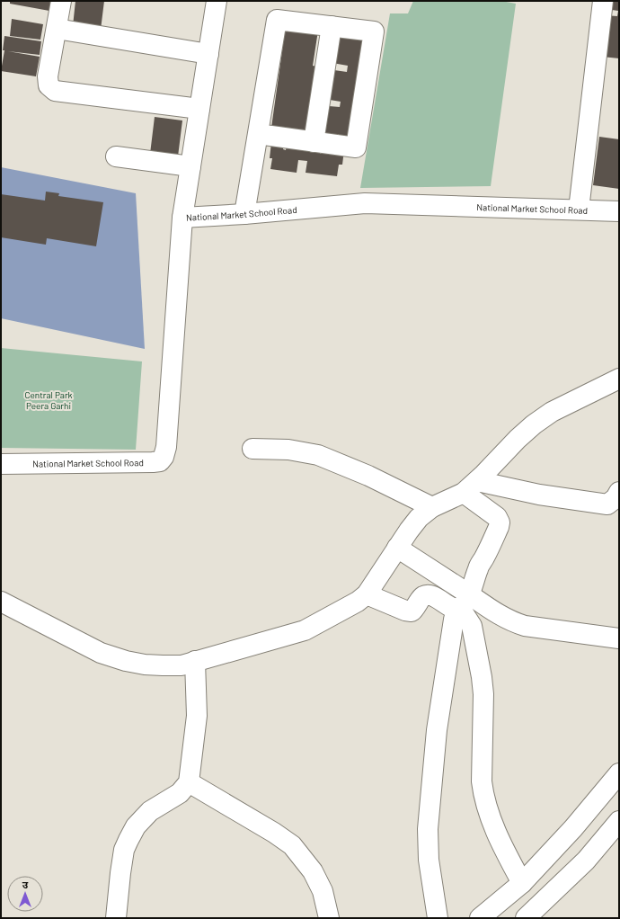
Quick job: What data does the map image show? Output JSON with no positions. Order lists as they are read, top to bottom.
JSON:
{
  "streets": {
    "street": ["National Market School Road"]
  },
  "parks": ["Central Park Peera Garhi"],
  "north": "top"
}
